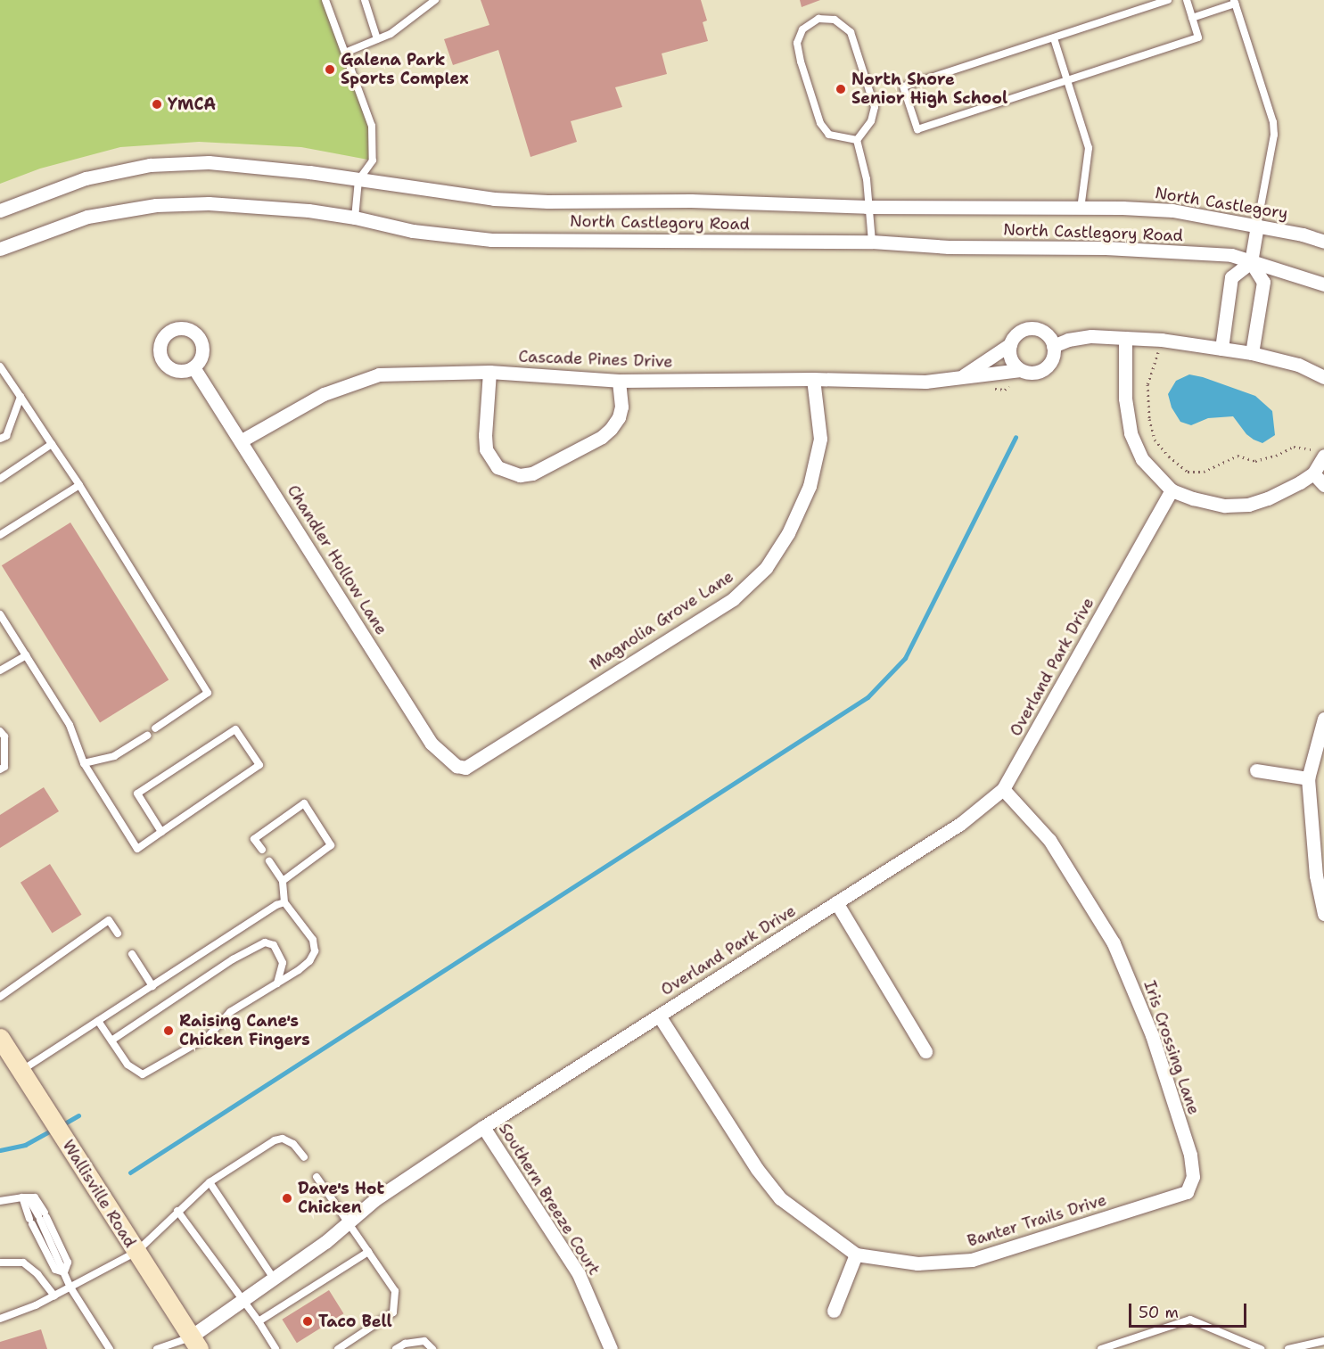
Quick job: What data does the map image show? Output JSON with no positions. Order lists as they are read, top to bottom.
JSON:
{
  "streets": {
    "main road": ["Wallisville Road"],
    "street": [
      "North Castlegory",
      "North Castlegory Road",
      "Cascade Pines Drive",
      "Chandler Hollow Lane",
      "Magnolia Grove Lane",
      "Overland Park Drive",
      "Iris Crossing Lane",
      "Southern Breeze Court",
      "Banter Trails Drive"
    ]
  },
  "crossings": [
    ["North Castlegory", "North Castlegory Road"],
    ["Cascade Pines Drive", "Chandler Hollow Lane"],
    ["Cascade Pines Drive", "Magnolia Grove Lane"],
    ["Chandler Hollow Lane", "Magnolia Grove Lane"],
    ["Overland Park Drive", "Iris Crossing Lane"],
    ["Overland Park Drive", "Wallisville Road"],
    ["Overland Park Drive", "Southern Breeze Court"],
    ["Overland Park Drive", "Banter Trails Drive"],
    ["Iris Crossing Lane", "Banter Trails Drive"]
  ],
  "places": [
    "Galena Park Sports Complex",
    "North Shore Senior High School",
    "YMCA",
    "Raising Cane's Chicken Fingers",
    "Dave's Hot Chicken",
    "Taco Bell"
  ],
  "scale_bar": "50 m"
}
